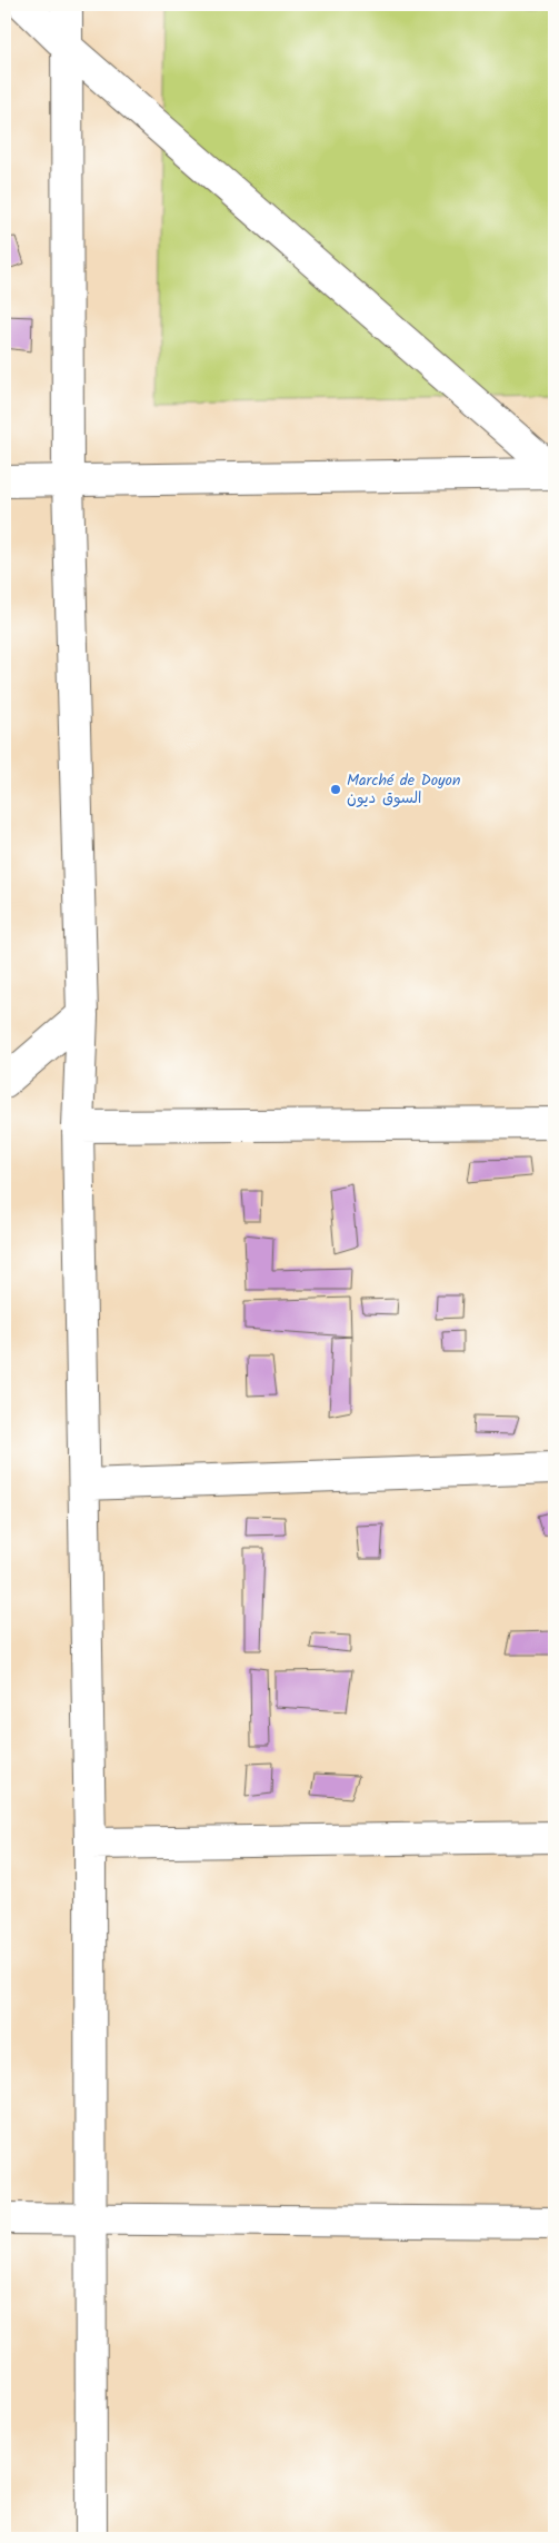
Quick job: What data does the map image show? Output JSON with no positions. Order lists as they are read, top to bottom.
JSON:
{
  "places": ["Marché de Doyon السوق ديون"]
}
